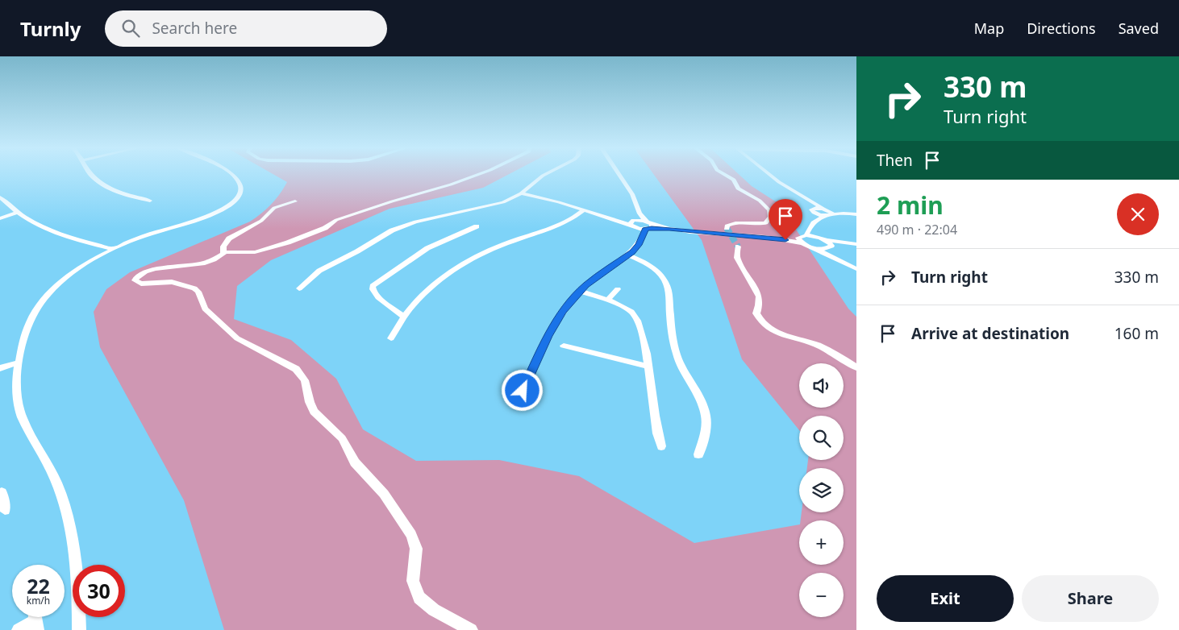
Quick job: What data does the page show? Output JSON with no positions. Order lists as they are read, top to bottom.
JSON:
{
  "page": {
    "header": "Turnly",
    "search": "Search here",
    "nav": ["Map", "Directions", "Saved"],
    "turn": ["330 m", "Turn right"],
    "then": "Then",
    "heading": ["2 min", "490 m · 22:04"],
    "list": [
      {
        "name": "Turn right",
        "value": "330 m"
      },
      {
        "name": "Arrive at destination",
        "value": "160 m"
      }
    ],
    "map_buttons": ["+", "−"],
    "speed": "22 km/h",
    "limit": "30",
    "buttons": ["Exit", "Share"]
  }
}
